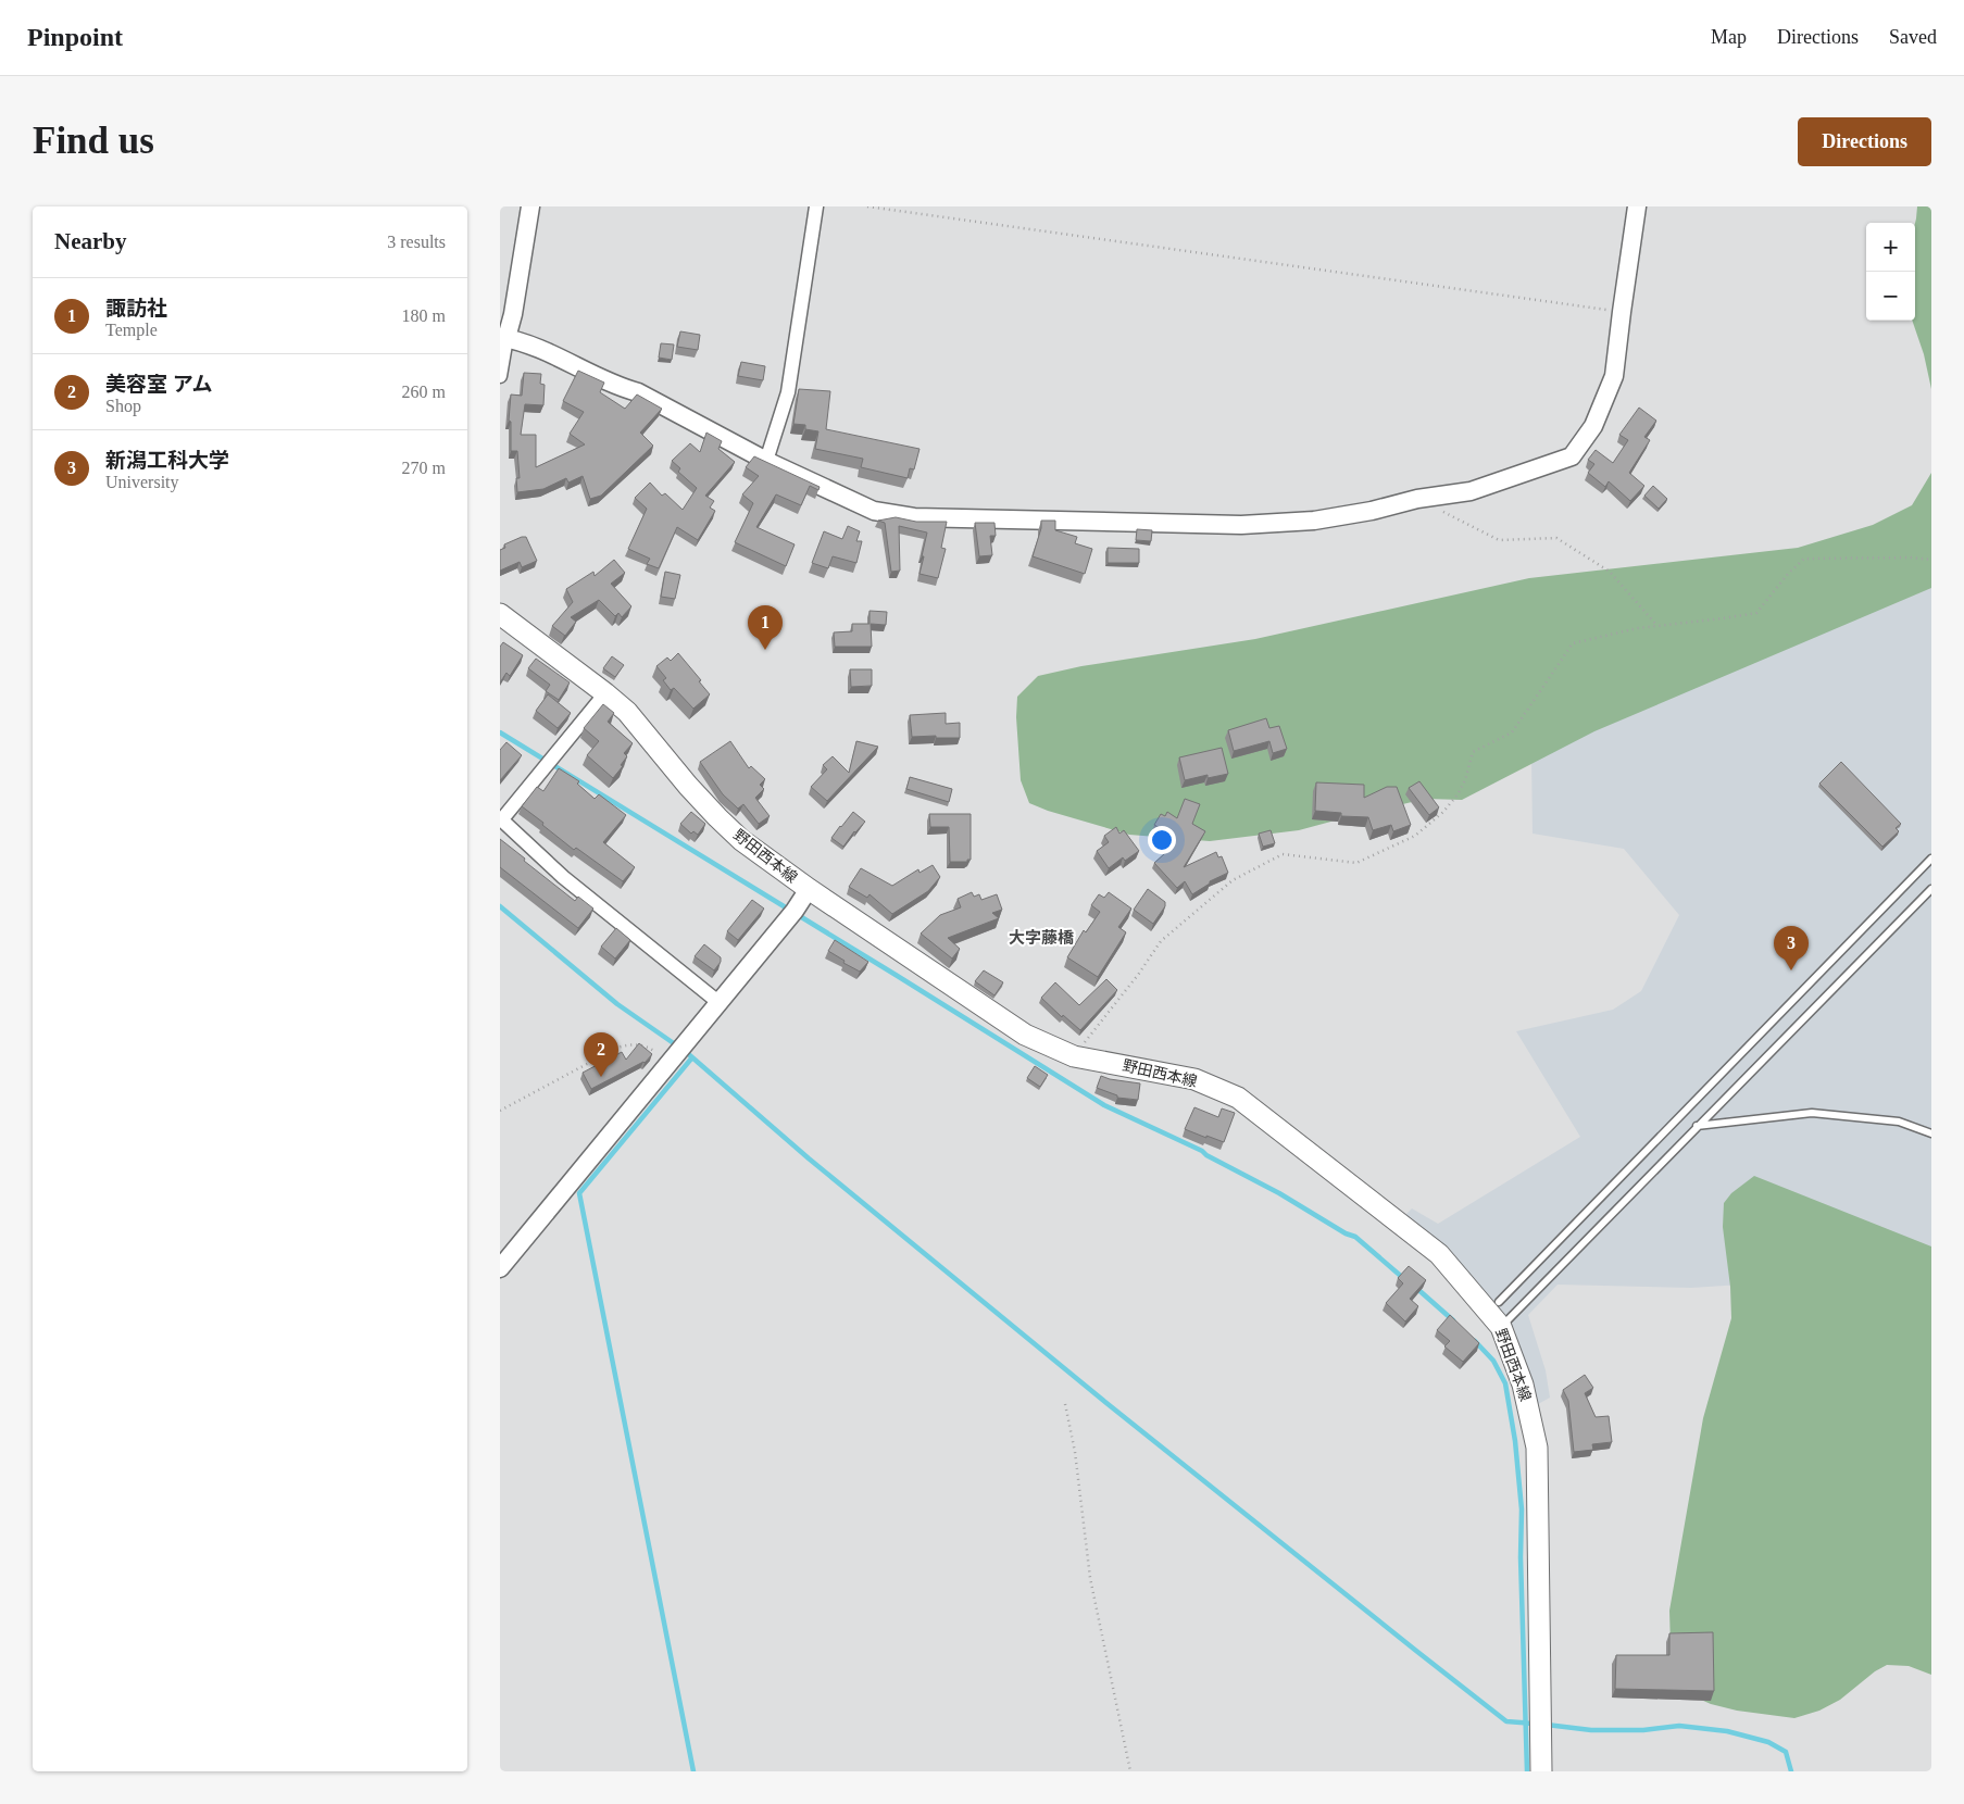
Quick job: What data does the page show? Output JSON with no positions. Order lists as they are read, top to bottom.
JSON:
{
  "streets": {
    "main road": ["野田西本線"]
  },
  "districts": ["大字藤橋"],
  "page": {
    "header": "Pinpoint",
    "nav": ["Map", "Directions", "Saved"],
    "buttons": "Directions",
    "title": "Find us",
    "heading": ["Nearby", "3 results"],
    "map_buttons": ["+", "−"],
    "list": [
      {
        "mark": "1",
        "name": "諏訪社",
        "note": "Temple",
        "value": "180 m"
      },
      {
        "mark": "2",
        "name": "美容室 アム",
        "note": "Shop",
        "value": "260 m"
      },
      {
        "mark": "3",
        "name": "新潟工科大学",
        "note": "University",
        "value": "270 m"
      }
    ],
    "pins": ["1", "3", "2"]
  }
}
